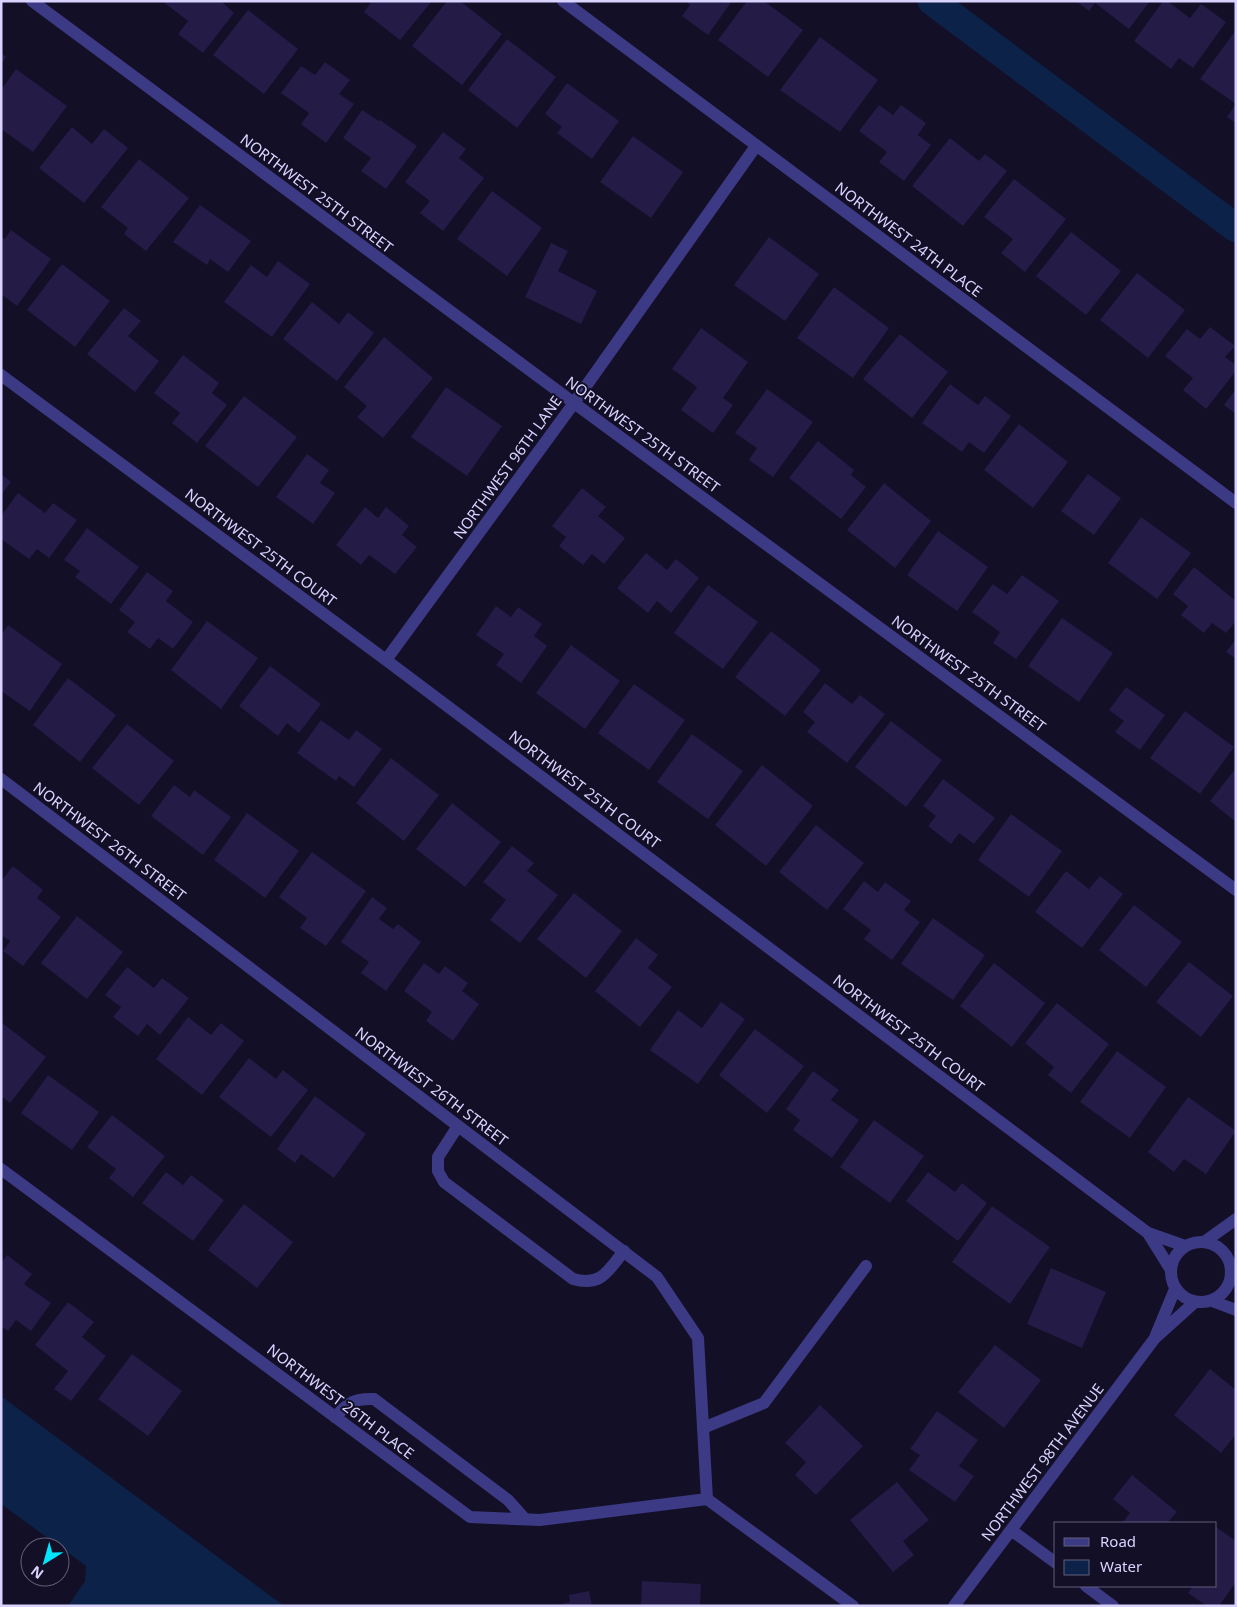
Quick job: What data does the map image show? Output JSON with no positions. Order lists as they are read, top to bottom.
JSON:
{
  "streets": {
    "street": [
      "NORTHWEST 25TH STREET",
      "NORTHWEST 24TH PLACE",
      "NORTHWEST 96TH LANE",
      "NORTHWEST 25TH COURT",
      "NORTHWEST 26TH STREET",
      "NORTHWEST 26TH PLACE",
      "NORTHWEST 98TH AVENUE"
    ]
  },
  "crossings": [
    ["NORTHWEST 25TH STREET", "NORTHWEST 96TH LANE"],
    ["NORTHWEST 24TH PLACE", "NORTHWEST 96TH LANE"],
    ["NORTHWEST 96TH LANE", "NORTHWEST 25TH COURT"],
    ["NORTHWEST 25TH COURT", "NORTHWEST 98TH AVENUE"],
    ["NORTHWEST 26TH STREET", "NORTHWEST 26TH PLACE"]
  ],
  "legend": ["Road", "Water"],
  "north": "bottom left"
}
